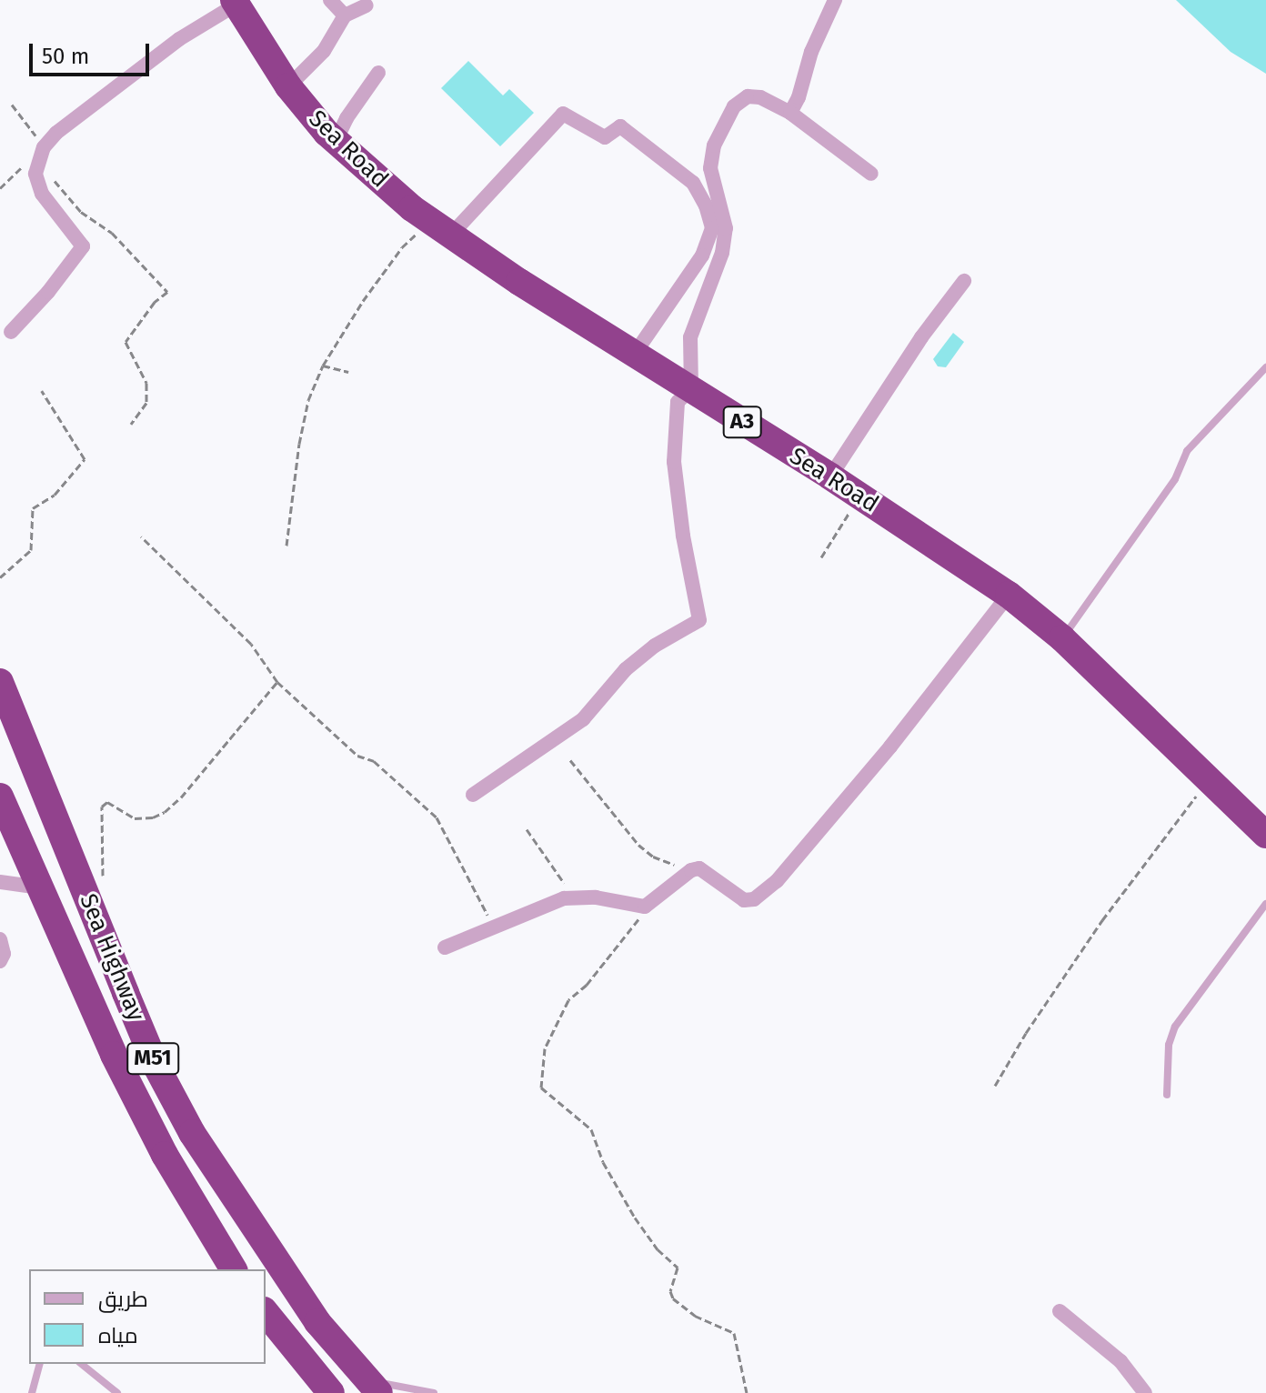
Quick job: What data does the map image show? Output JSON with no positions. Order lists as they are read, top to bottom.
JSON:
{
  "streets": {
    "highway": [
      "Sea Road",
      "A3",
      "Sea Highway",
      "M51"
    ]
  },
  "legend": ["طريق", "مياه"],
  "scale_bar": "50 m"
}
